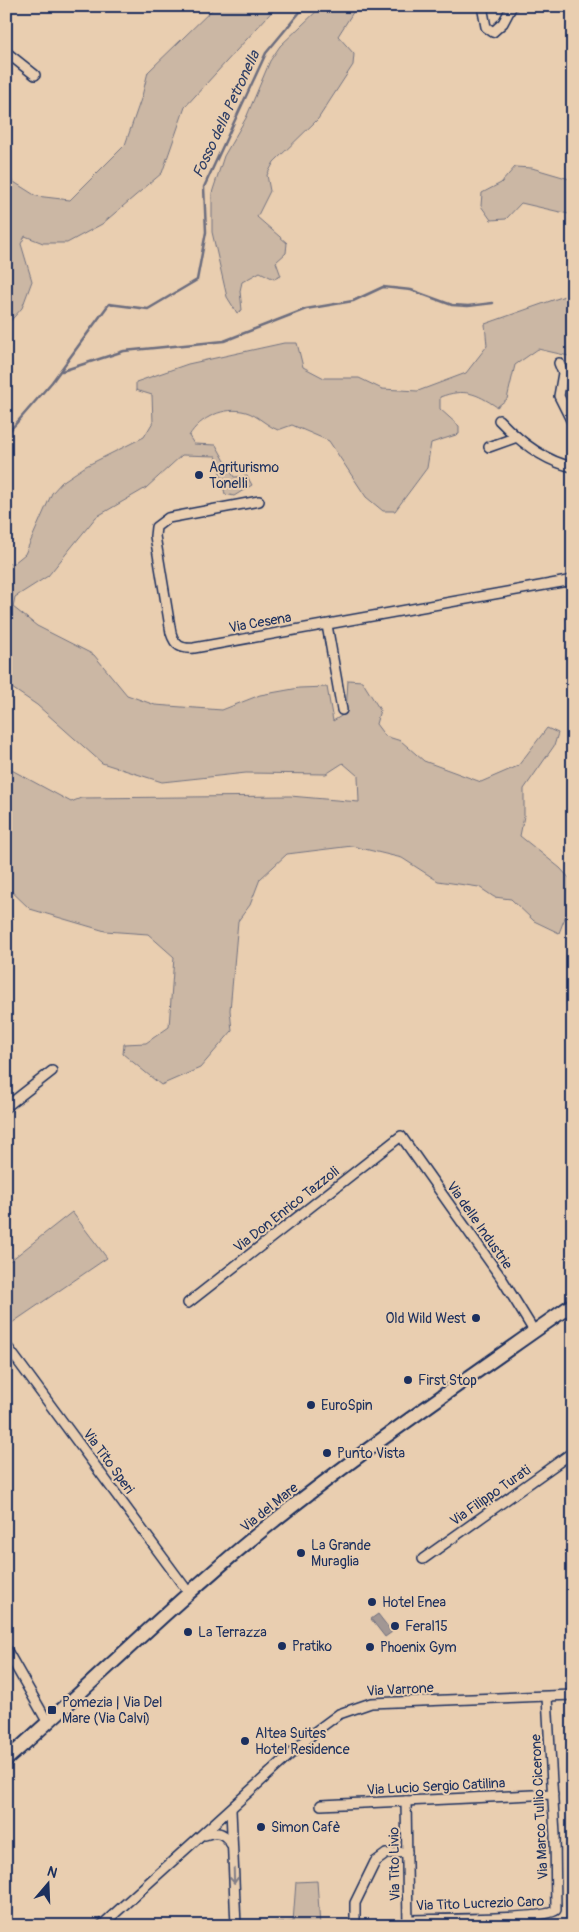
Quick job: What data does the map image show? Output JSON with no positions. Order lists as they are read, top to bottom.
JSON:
{
  "streets": {
    "main road": ["Via del Mare"],
    "street": [
      "Via Cesena",
      "Via Don Enrico Tazzoli",
      "Via delle Industrie",
      "Via Tito Speri",
      "Via Filippo Turati",
      "Via Varrone",
      "Via Lucio Sergio Catilina",
      "Via Marco Tullio Cicerone",
      "Via Tito Livio",
      "Via Tito Lucrezio Caro"
    ]
  },
  "crossings": [
    ["Via Don Enrico Tazzoli", "Via delle Industrie"],
    ["Via delle Industrie", "Via del Mare"],
    ["Via Tito Speri", "Via del Mare"],
    ["Via Varrone", "Via Marco Tullio Cicerone"],
    ["Via Lucio Sergio Catilina", "Via Marco Tullio Cicerone"],
    ["Via Lucio Sergio Catilina", "Via Tito Livio"],
    ["Via Marco Tullio Cicerone", "Via Tito Lucrezio Caro"],
    ["Via Tito Livio", "Via Tito Lucrezio Caro"]
  ],
  "water": ["Fosso della Petronella"],
  "places": {
    "other": [
      "Agriturismo Tonelli",
      "Old Wild West",
      "First Stop",
      "EuroSpin",
      "Punto Vista",
      "La Grande Muraglia",
      "Hotel Enea",
      "Feral15",
      "La Terrazza",
      "Pratiko",
      "Phoenix Gym",
      "Altea Suites Hotel Residence",
      "Simon Cafè"
    ],
    "transit": ["Pomezia | Via Del Mare (Via Calvi)"]
  },
  "north": "top"
}
